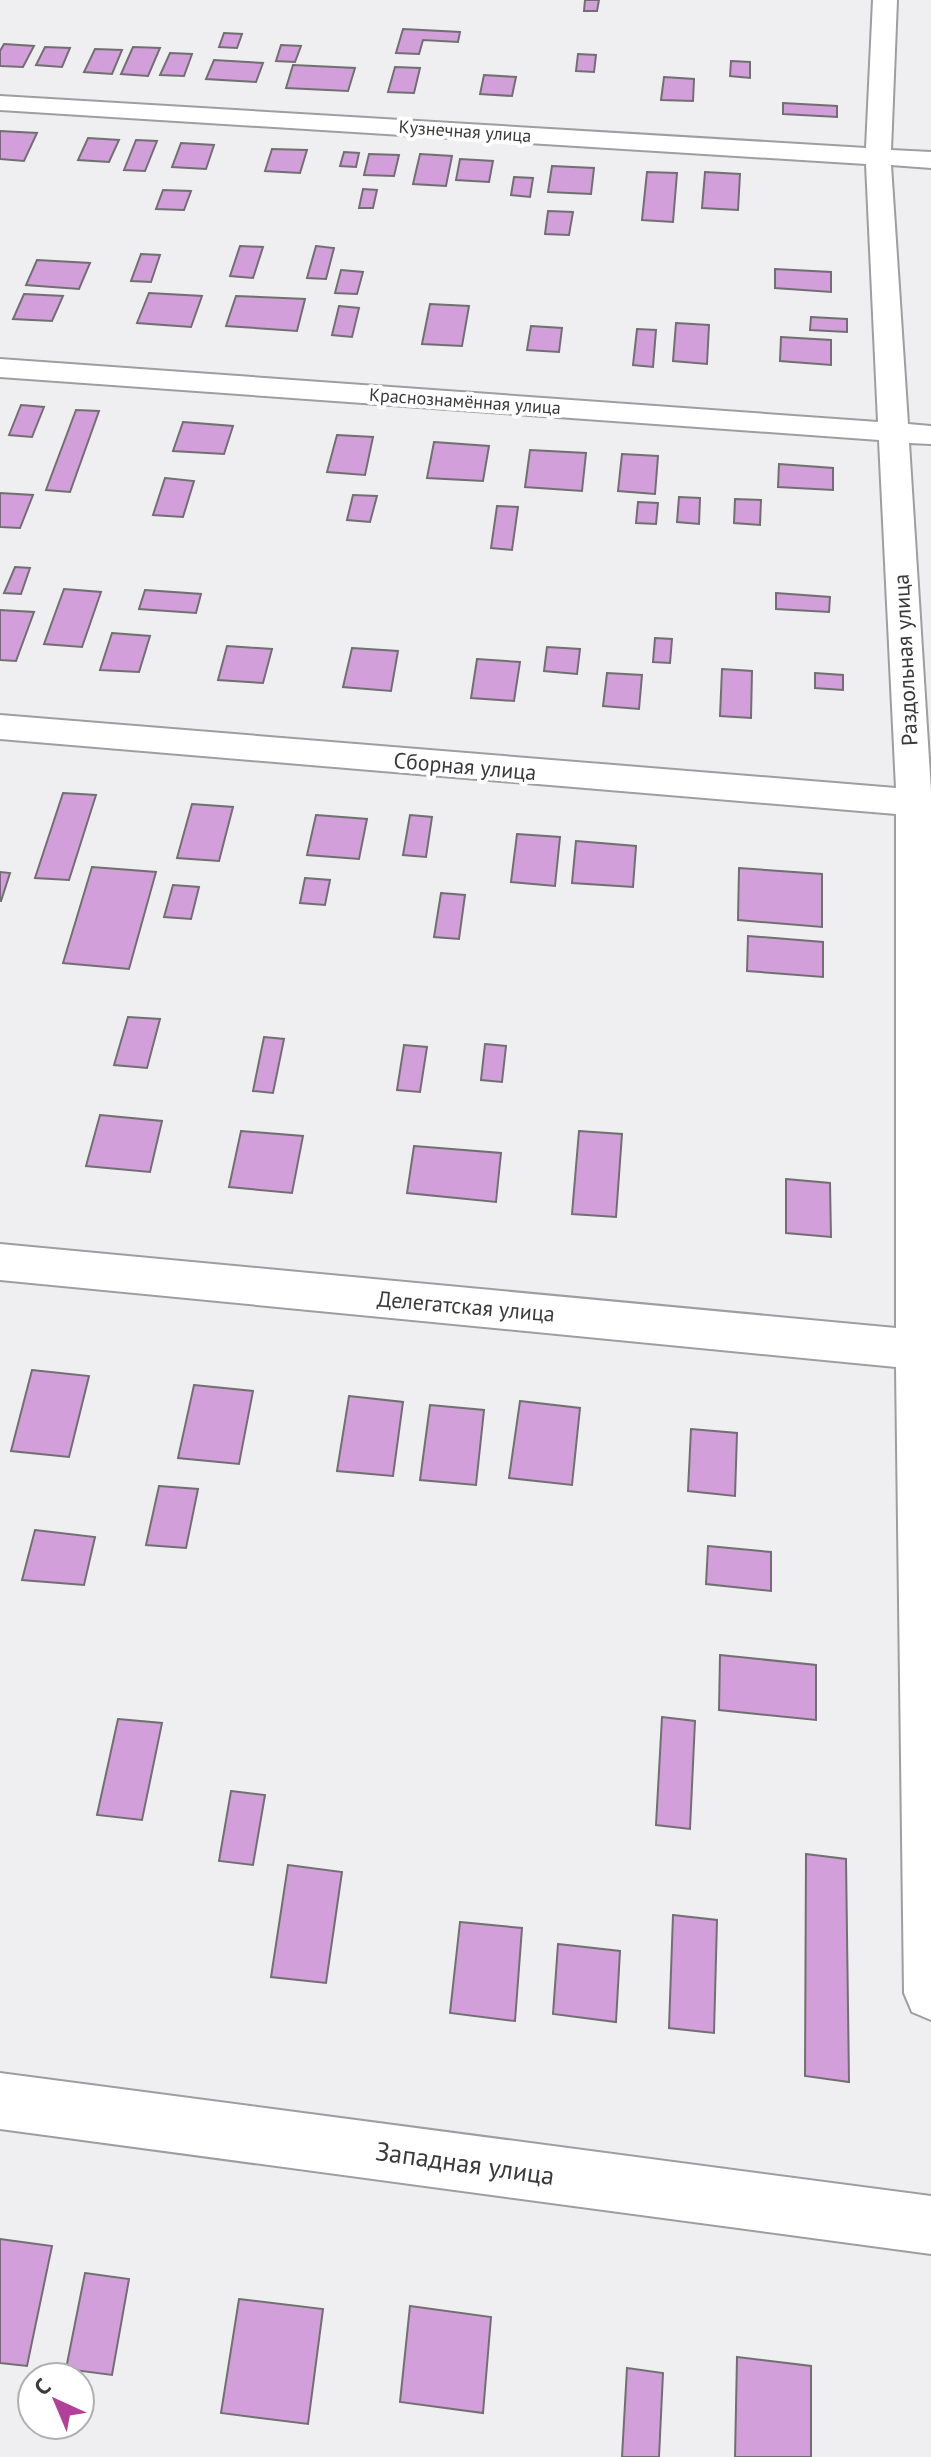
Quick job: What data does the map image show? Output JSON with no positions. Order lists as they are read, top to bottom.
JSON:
{
  "streets": {
    "street": [
      "Кузнечная улица",
      "Краснознамённая улица",
      "Раздольная улица",
      "Сборная улица",
      "Делегатская улица",
      "Западная улица"
    ]
  },
  "crossings": [
    ["Кузнечная улица", "Раздольная улица"],
    ["Краснознамённая улица", "Раздольная улица"],
    ["Раздольная улица", "Сборная улица"],
    ["Раздольная улица", "Делегатская улица"]
  ],
  "north": "top left"
}
